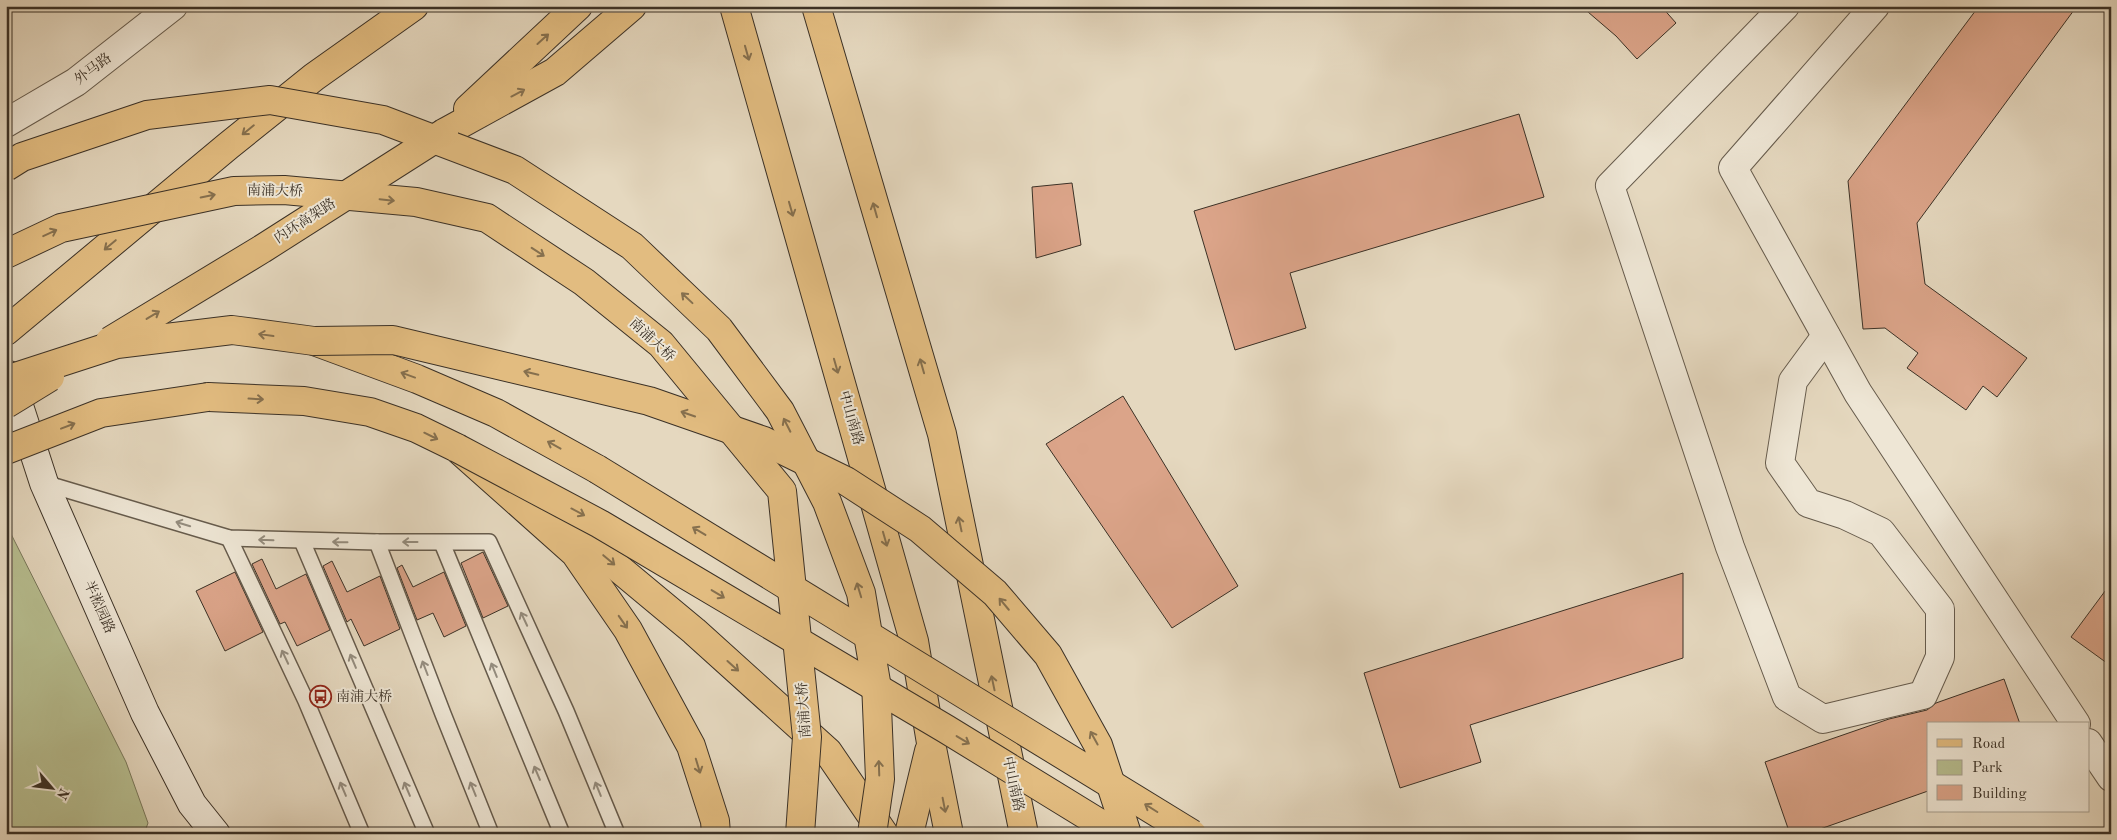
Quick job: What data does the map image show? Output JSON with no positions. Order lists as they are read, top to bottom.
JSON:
{
  "streets": {
    "main road": ["南浦大桥", "内环高架路", "中山南路"],
    "street": ["外马路", "半淞园路"]
  },
  "places": {
    "bus stop": ["南浦大桥"]
  },
  "legend": ["Road", "Park", "Building"],
  "north": "bottom right"
}
